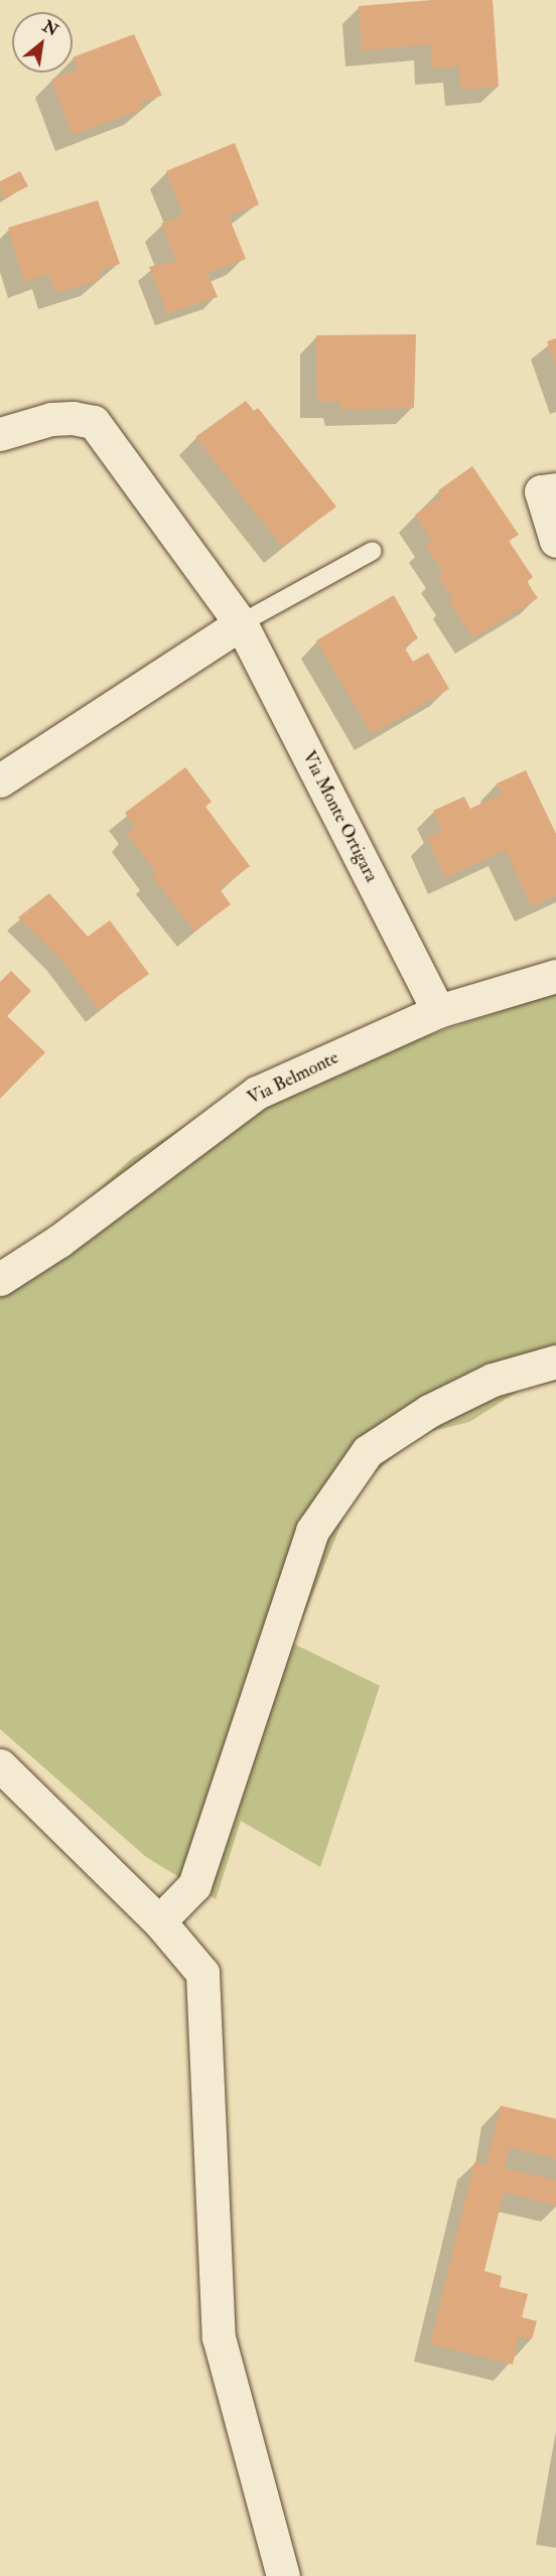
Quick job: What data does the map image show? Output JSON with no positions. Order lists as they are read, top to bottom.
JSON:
{
  "streets": {
    "street": ["Via Monte Ortigara", "Via Belmonte"]
  },
  "crossings": [
    ["Via Monte Ortigara", "Via Belmonte"]
  ],
  "north": "top right"
}
